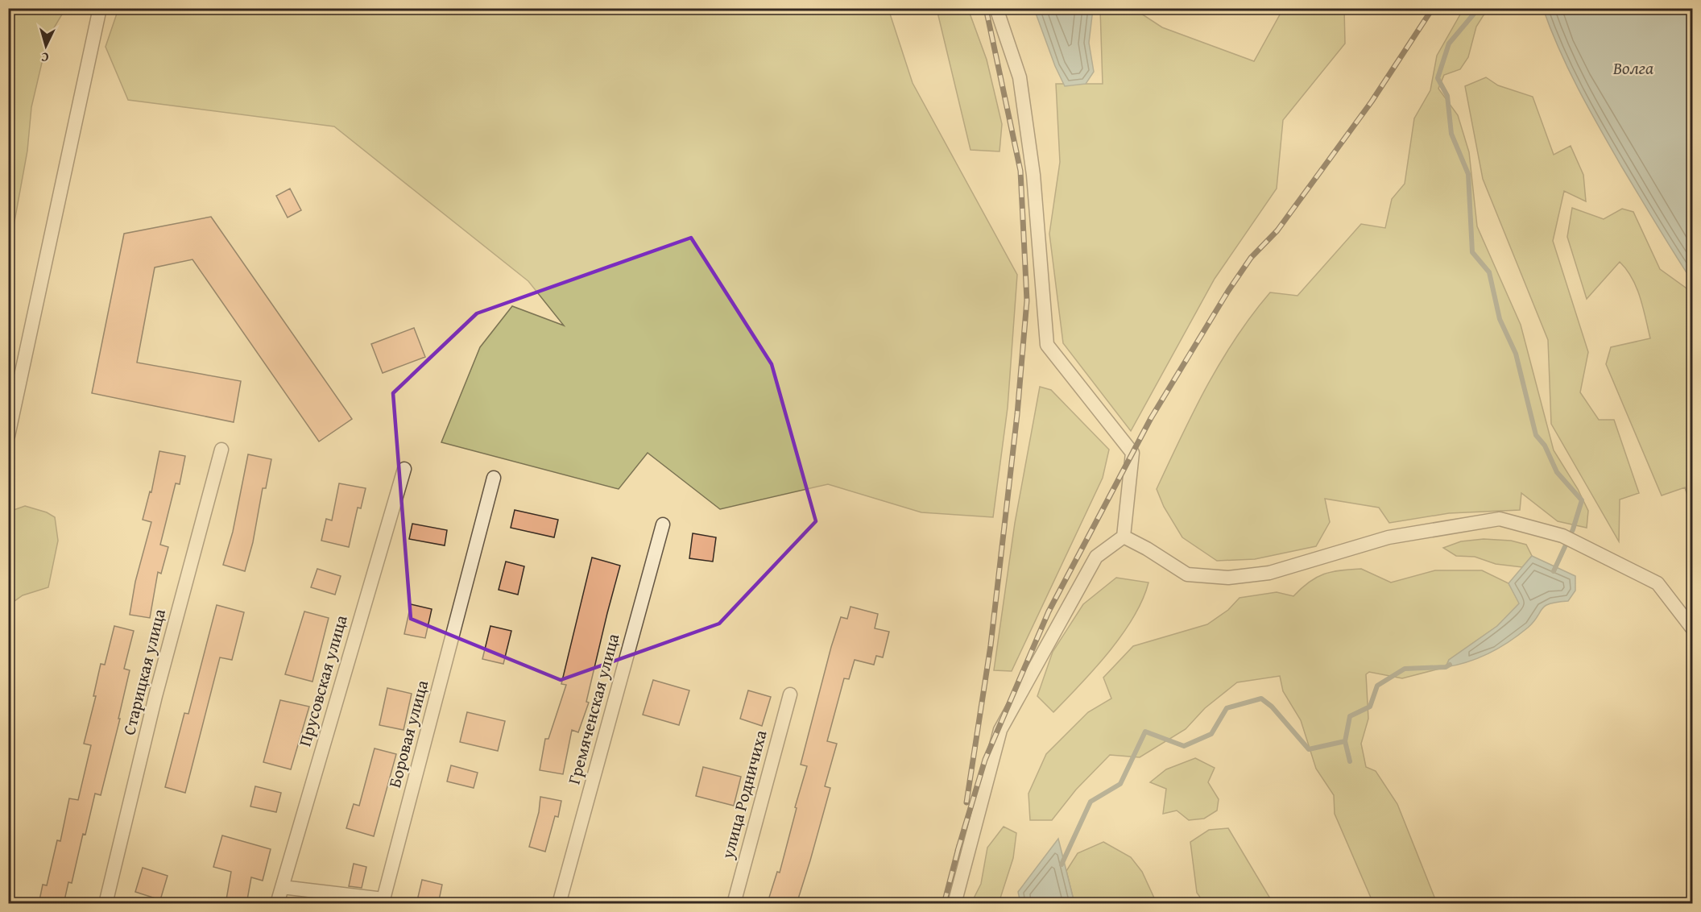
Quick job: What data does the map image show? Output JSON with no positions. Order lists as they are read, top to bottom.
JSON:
{
  "streets": {
    "street": [
      "Старицкая улица",
      "Прусовская улица",
      "Гремяченская улица",
      "Боровая улица",
      "улица Родничиха"
    ]
  },
  "crossings": [
    ["Прусовская улица", "Боровая улица"]
  ],
  "water": ["Волга"],
  "north": "bottom"
}
